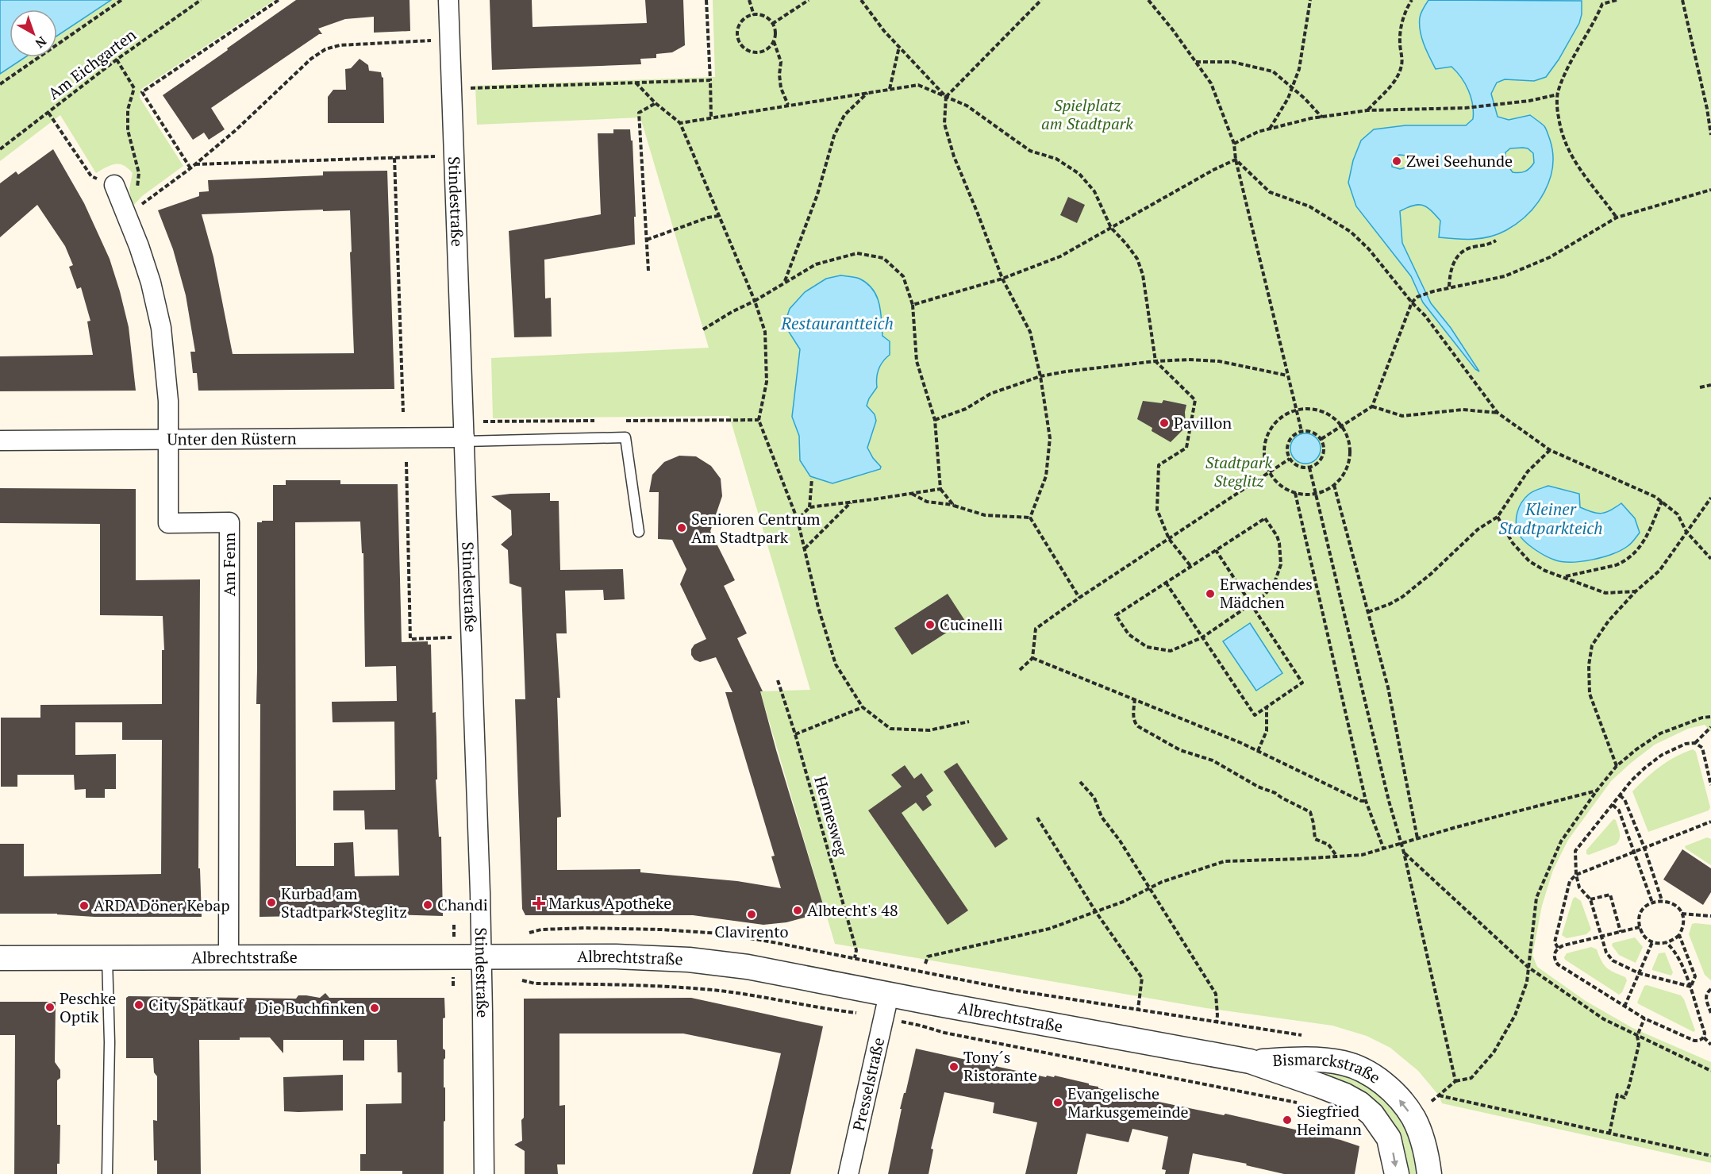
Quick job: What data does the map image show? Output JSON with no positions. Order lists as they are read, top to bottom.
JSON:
{
  "streets": {
    "street": [
      "Stindestraße",
      "Unter den Rüstern",
      "Am Fenn",
      "Albrechtstraße",
      "Bismarckstraße",
      "Presselstraße"
    ],
    "path": ["Am Eichgarten", "Hermesweg"]
  },
  "crossings": [
    ["Stindestraße", "Unter den Rüstern"],
    ["Stindestraße", "Albrechtstraße"],
    ["Unter den Rüstern", "Am Fenn"],
    ["Am Fenn", "Albrechtstraße"],
    ["Albrechtstraße", "Bismarckstraße"],
    ["Albrechtstraße", "Presselstraße"]
  ],
  "water": ["Restaurantteich", "Kleiner Stadtparkteich"],
  "parks": ["Spielplatz am Stadtpark", "Stadtpark Steglitz"],
  "places": {
    "other": [
      "Zwei Seehunde",
      "Pavillon",
      "Senioren Centrum Am Stadtpark",
      "Erwachendes Mädchen",
      "Cucinelli",
      "Kurbad am Stadtpark Steglitz",
      "Chandi",
      "ARDA Döner Kebap",
      "Albtecht's 48",
      "Clavirento",
      "City Spätkauf",
      "Peschke Optik",
      "Die Buchfinken",
      "Tony´s Ristorante",
      "Evangelische Markusgemeinde",
      "Siegfried Heimann"
    ],
    "health": ["Markus Apotheke"]
  },
  "north": "bottom right"
}
